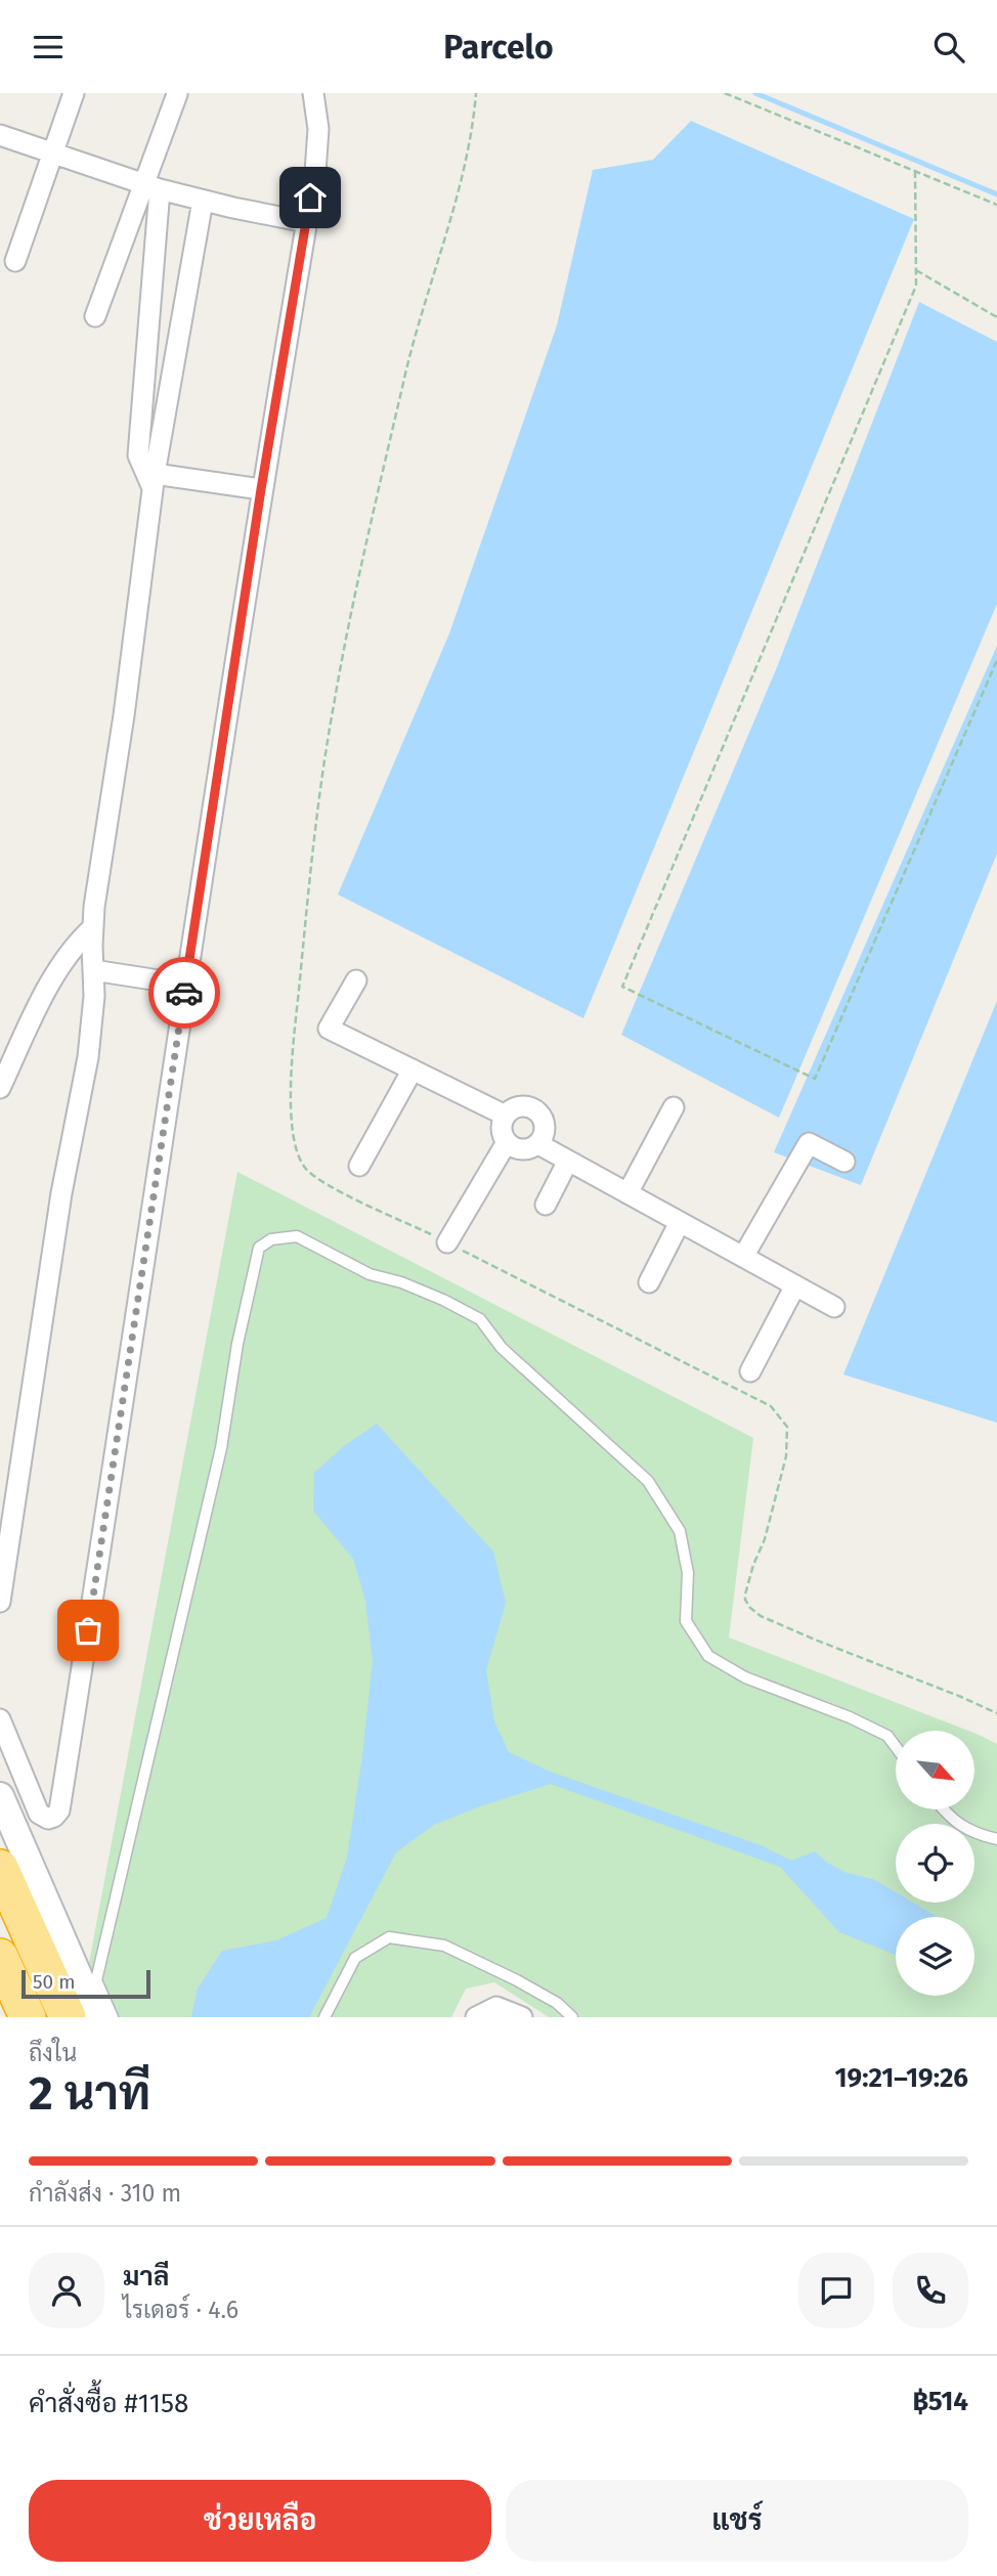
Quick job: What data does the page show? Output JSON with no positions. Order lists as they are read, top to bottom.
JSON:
{
  "scale_bar": "50 m",
  "north": "bottom right",
  "page": {
    "header": "Parcelo",
    "scale": "50 m",
    "heading": ["2 นาที", "ถึงใน", "19:21–19:26"],
    "panel": [
      "มาลี",
      "ไรเดอร์ · 4.6",
      "คำสั่งซื้อ #1158",
      "฿514"
    ],
    "bar": "กำลังส่ง · 310 m",
    "buttons": ["ช่วยเหลือ", "แชร์"]
  }
}
